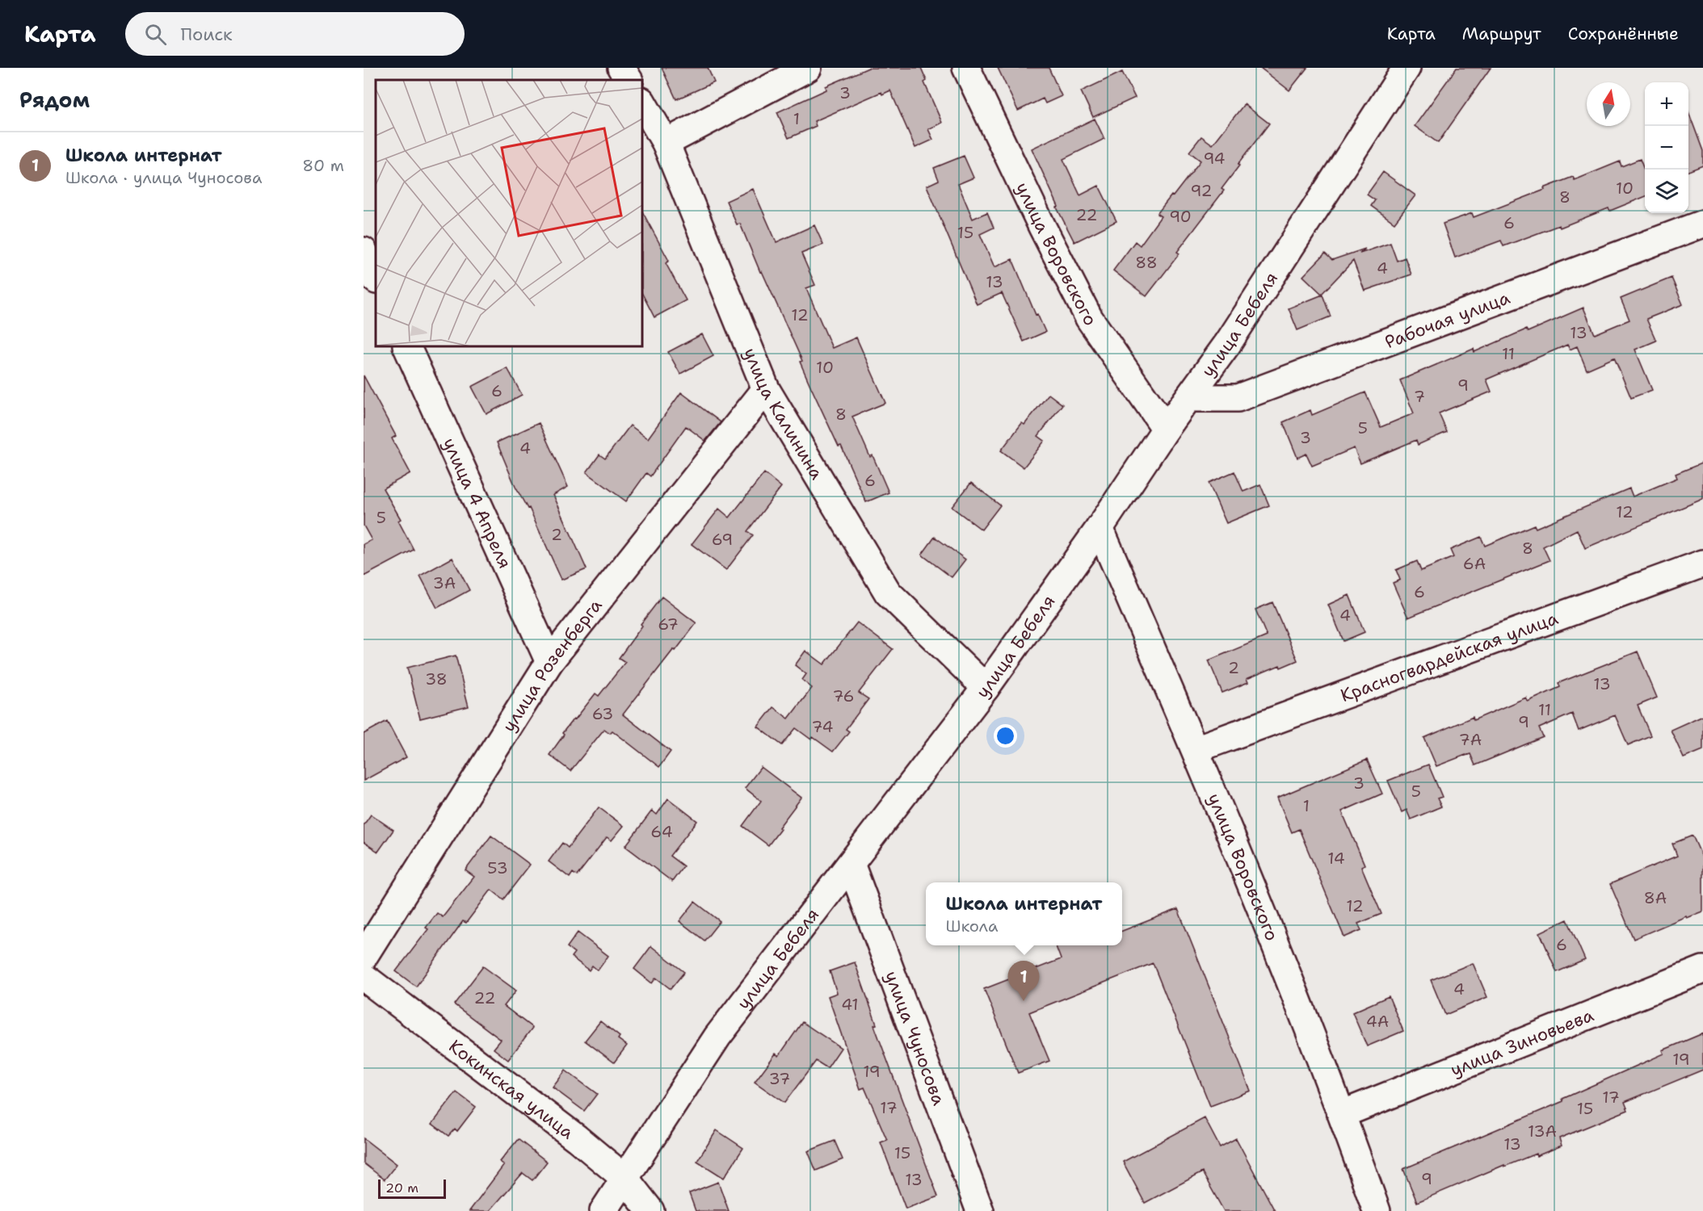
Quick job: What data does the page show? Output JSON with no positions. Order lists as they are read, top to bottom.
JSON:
{
  "streets": {
    "street": [
      "улица Воровского",
      "Рабочая улица",
      "улица Бебеля",
      "улица Калинина",
      "улица 4 Апреля",
      "Красногвардейская улица",
      "улица Розенберга",
      "улица Чуносова",
      "улица Зиновьева",
      "Кокинская улица"
    ]
  },
  "crossings": [
    ["улица Воровского", "улица Бебеля"],
    ["улица Воровского", "Красногвардейская улица"],
    ["улица Воровского", "улица Зиновьева"],
    ["Рабочая улица", "улица Бебеля"],
    ["улица Бебеля", "улица Калинина"],
    ["улица Бебеля", "улица Чуносова"],
    ["улица Бебеля", "Кокинская улица"],
    ["улица Калинина", "улица Розенберга"],
    ["улица 4 Апреля", "улица Розенберга"]
  ],
  "house_numbers": [
    "3",
    "1",
    "94",
    "10",
    "92",
    "8",
    "22",
    "90",
    "6",
    "15",
    "88",
    "4",
    "13",
    "12",
    "13",
    "11",
    "10",
    "9",
    "6",
    "7",
    "8",
    "5",
    "3",
    "4",
    "6",
    "12",
    "5",
    "2",
    "69",
    "8",
    "6А",
    "3А",
    "6",
    "4",
    "67",
    "2",
    "38",
    "13",
    "76",
    "11",
    "63",
    "9",
    "74",
    "7А",
    "3",
    "5",
    "1",
    "64",
    "14",
    "53",
    "8А",
    "12",
    "6",
    "4",
    "22",
    "41",
    "4А",
    "19",
    "19",
    "37",
    "17",
    "17",
    "15",
    "13А",
    "13",
    "15",
    "9",
    "13"
  ],
  "scale_bar": "20 m",
  "north": "top",
  "page": {
    "header": "Карта",
    "search": "Поиск",
    "nav": ["Карта", "Маршрут", "Сохранённые"],
    "heading": "Рядом",
    "map_buttons": ["+", "−"],
    "list": [
      {
        "mark": "1",
        "name": "Школа интернат",
        "note": "Школа · улица Чуносова",
        "value": "80 m"
      }
    ],
    "popup": ["Школа интернат", "Школа"],
    "pins": "1",
    "scale": "20 m"
  }
}
